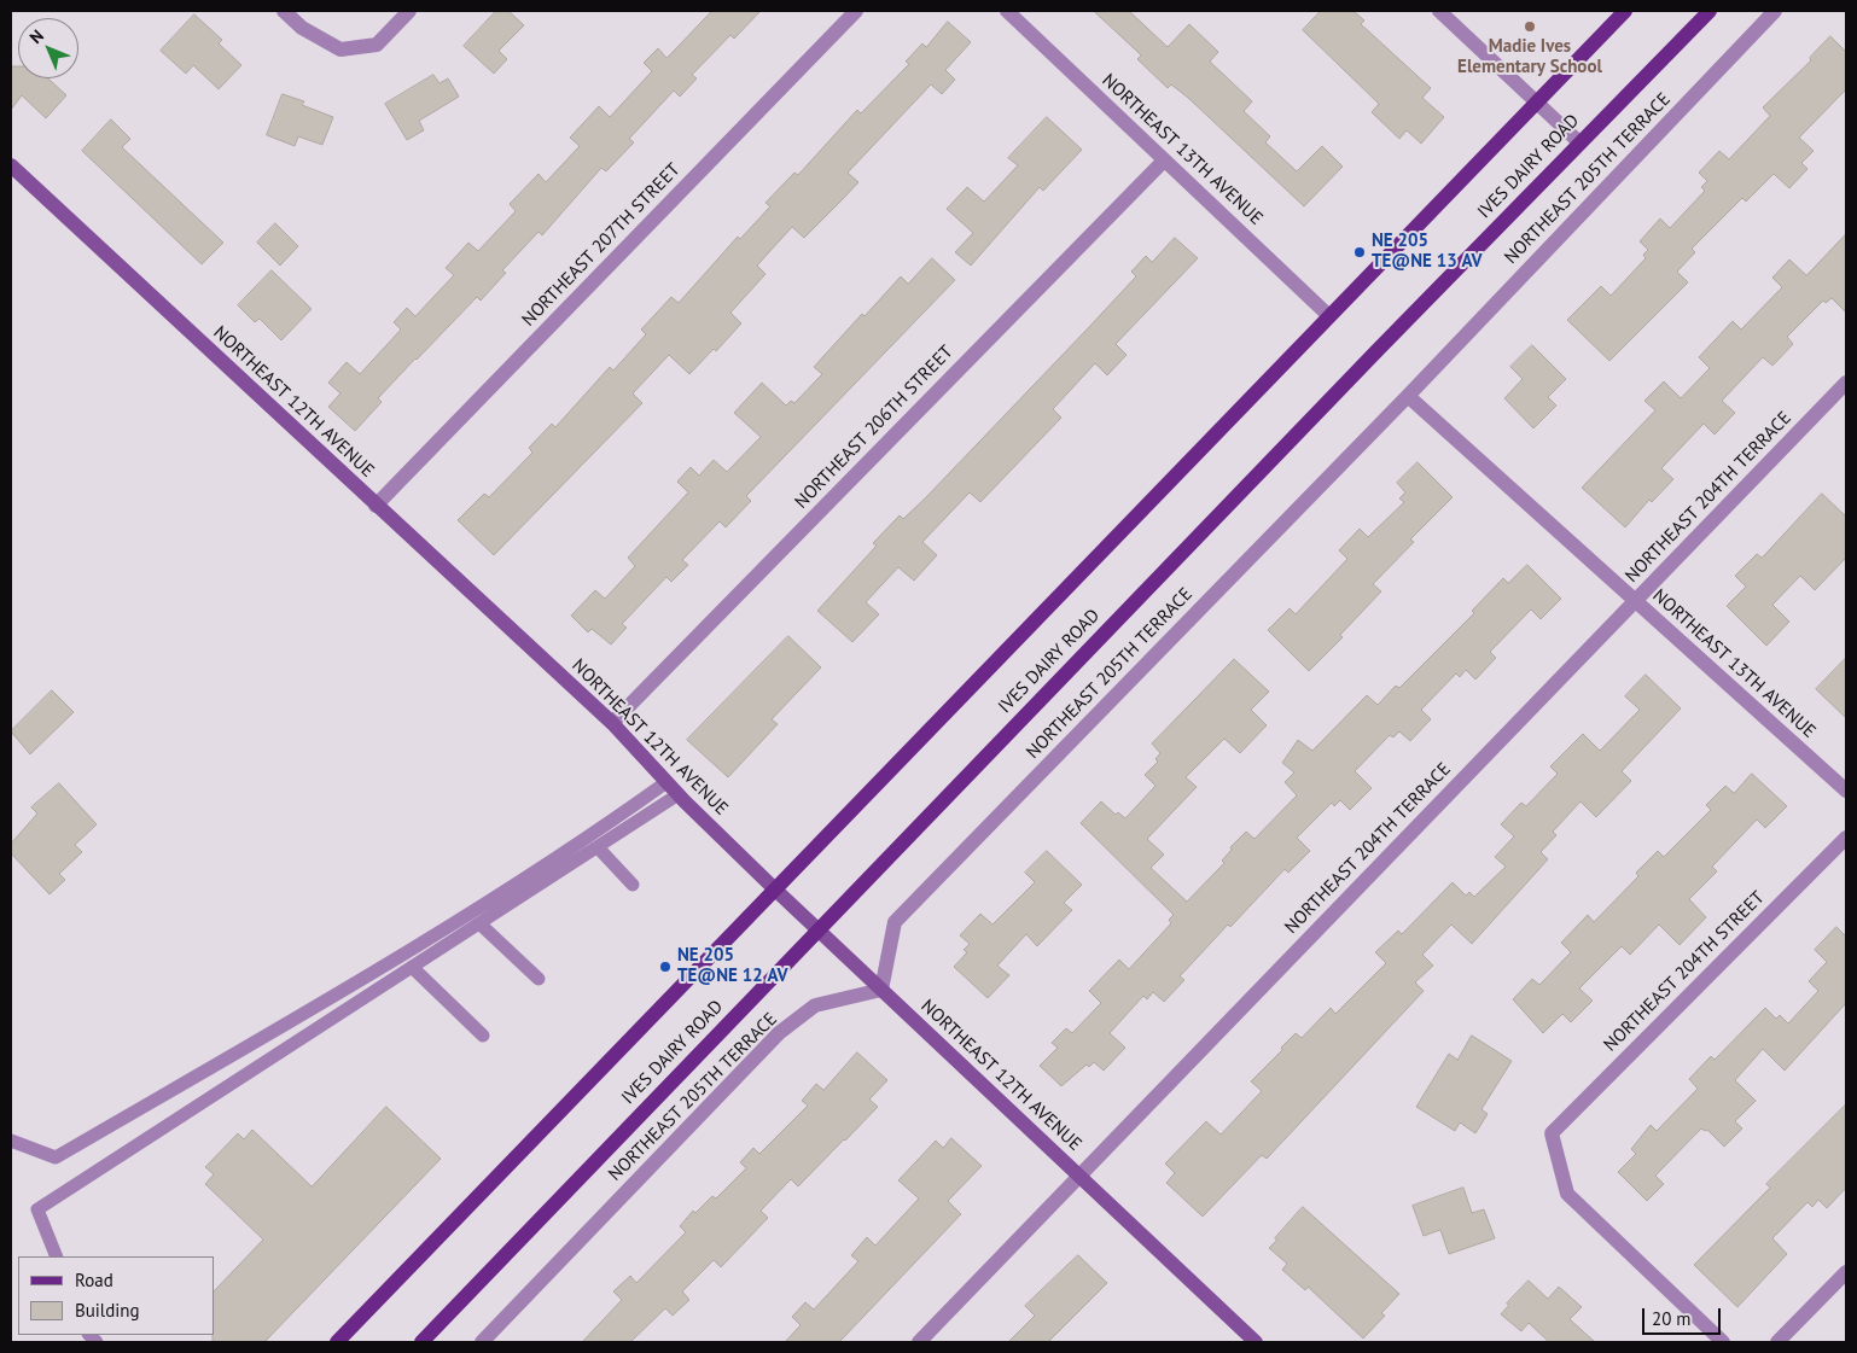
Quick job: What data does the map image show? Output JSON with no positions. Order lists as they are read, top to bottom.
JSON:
{
  "streets": {
    "main road": ["IVES DAIRY ROAD"],
    "street": [
      "NORTHEAST 13TH AVENUE",
      "NORTHEAST 205TH TERRACE",
      "NORTHEAST 207TH STREET",
      "NORTHEAST 12TH AVENUE",
      "NORTHEAST 206TH STREET",
      "NORTHEAST 204TH TERRACE",
      "NORTHEAST 204TH STREET"
    ]
  },
  "crossings": [
    ["NORTHEAST 13TH AVENUE", "NORTHEAST 205TH TERRACE"],
    ["NORTHEAST 13TH AVENUE", "NORTHEAST 206TH STREET"],
    ["NORTHEAST 13TH AVENUE", "NORTHEAST 204TH TERRACE"],
    ["IVES DAIRY ROAD", "NORTHEAST 12TH AVENUE"],
    ["NORTHEAST 205TH TERRACE", "NORTHEAST 12TH AVENUE"],
    ["NORTHEAST 207TH STREET", "NORTHEAST 12TH AVENUE"],
    ["NORTHEAST 12TH AVENUE", "NORTHEAST 206TH STREET"],
    ["NORTHEAST 12TH AVENUE", "NORTHEAST 204TH TERRACE"]
  ],
  "places": ["Madie Ives Elementary School", "NE 205 TE@NE 13 AV", "NE 205 TE@NE 12 AV"],
  "legend": ["Road", "Building"],
  "scale_bar": "20 m",
  "north": "top left"
}
